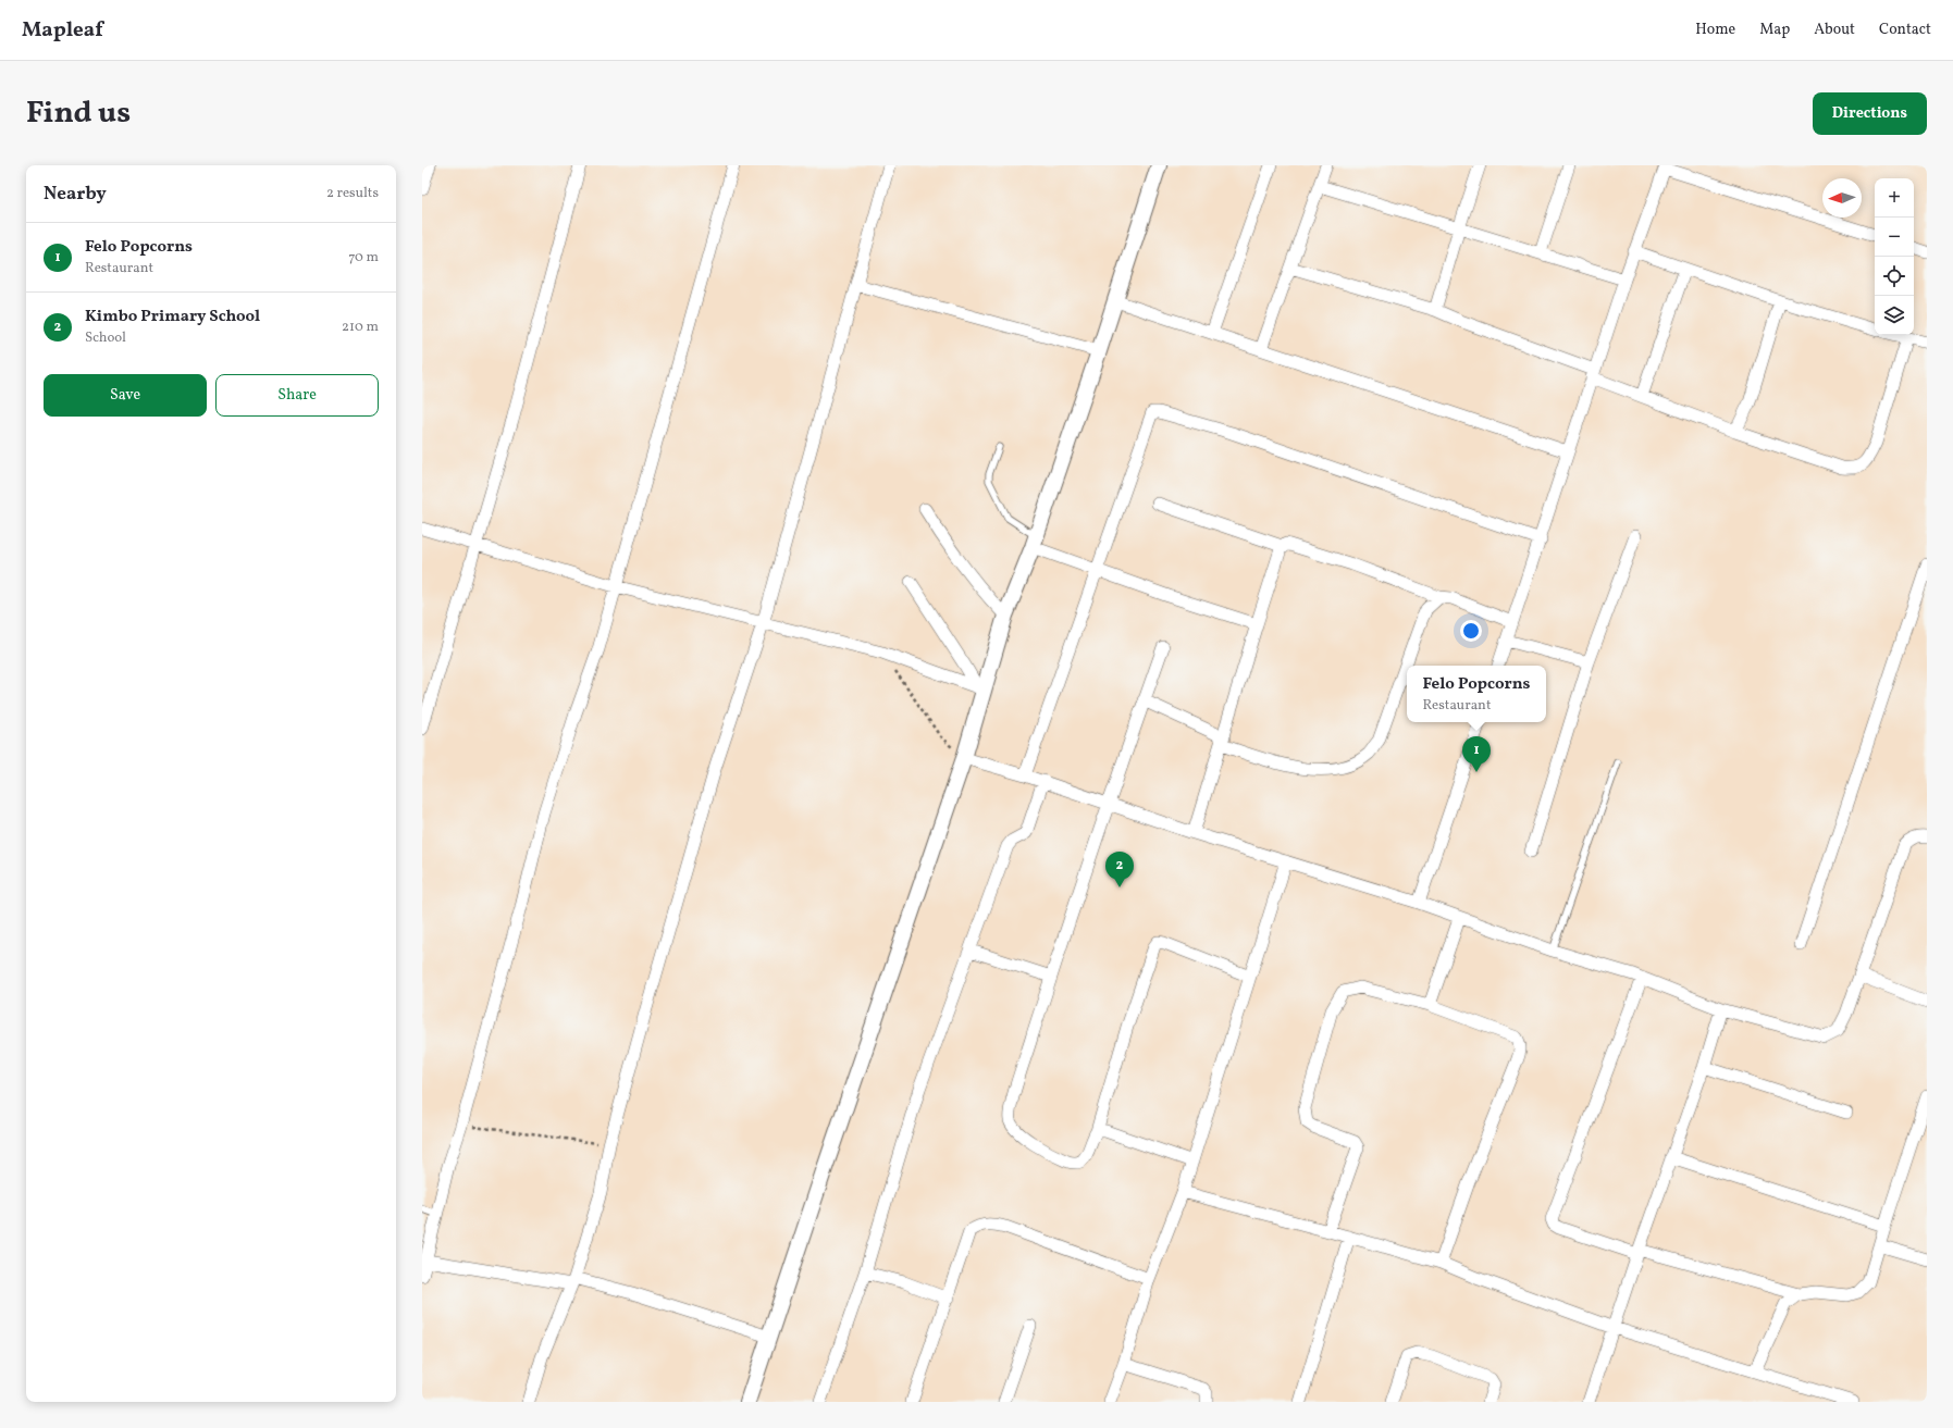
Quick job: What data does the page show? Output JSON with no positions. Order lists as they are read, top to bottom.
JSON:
{
  "north": "left",
  "page": {
    "header": "Mapleaf",
    "nav": [
      "Home",
      "Map",
      "About",
      "Contact"
    ],
    "title": "Find us",
    "buttons": [
      "Directions",
      ["Save", "Share"]
    ],
    "heading": ["Nearby", "2 results"],
    "map_buttons": ["+", "−"],
    "list": [
      {
        "mark": "1",
        "name": "Felo Popcorns",
        "note": "Restaurant",
        "value": "70 m"
      },
      {
        "mark": "2",
        "name": "Kimbo Primary School",
        "note": "School",
        "value": "210 m"
      }
    ],
    "popup": ["Felo Popcorns", "Restaurant"],
    "pins": ["1", "2"]
  }
}
